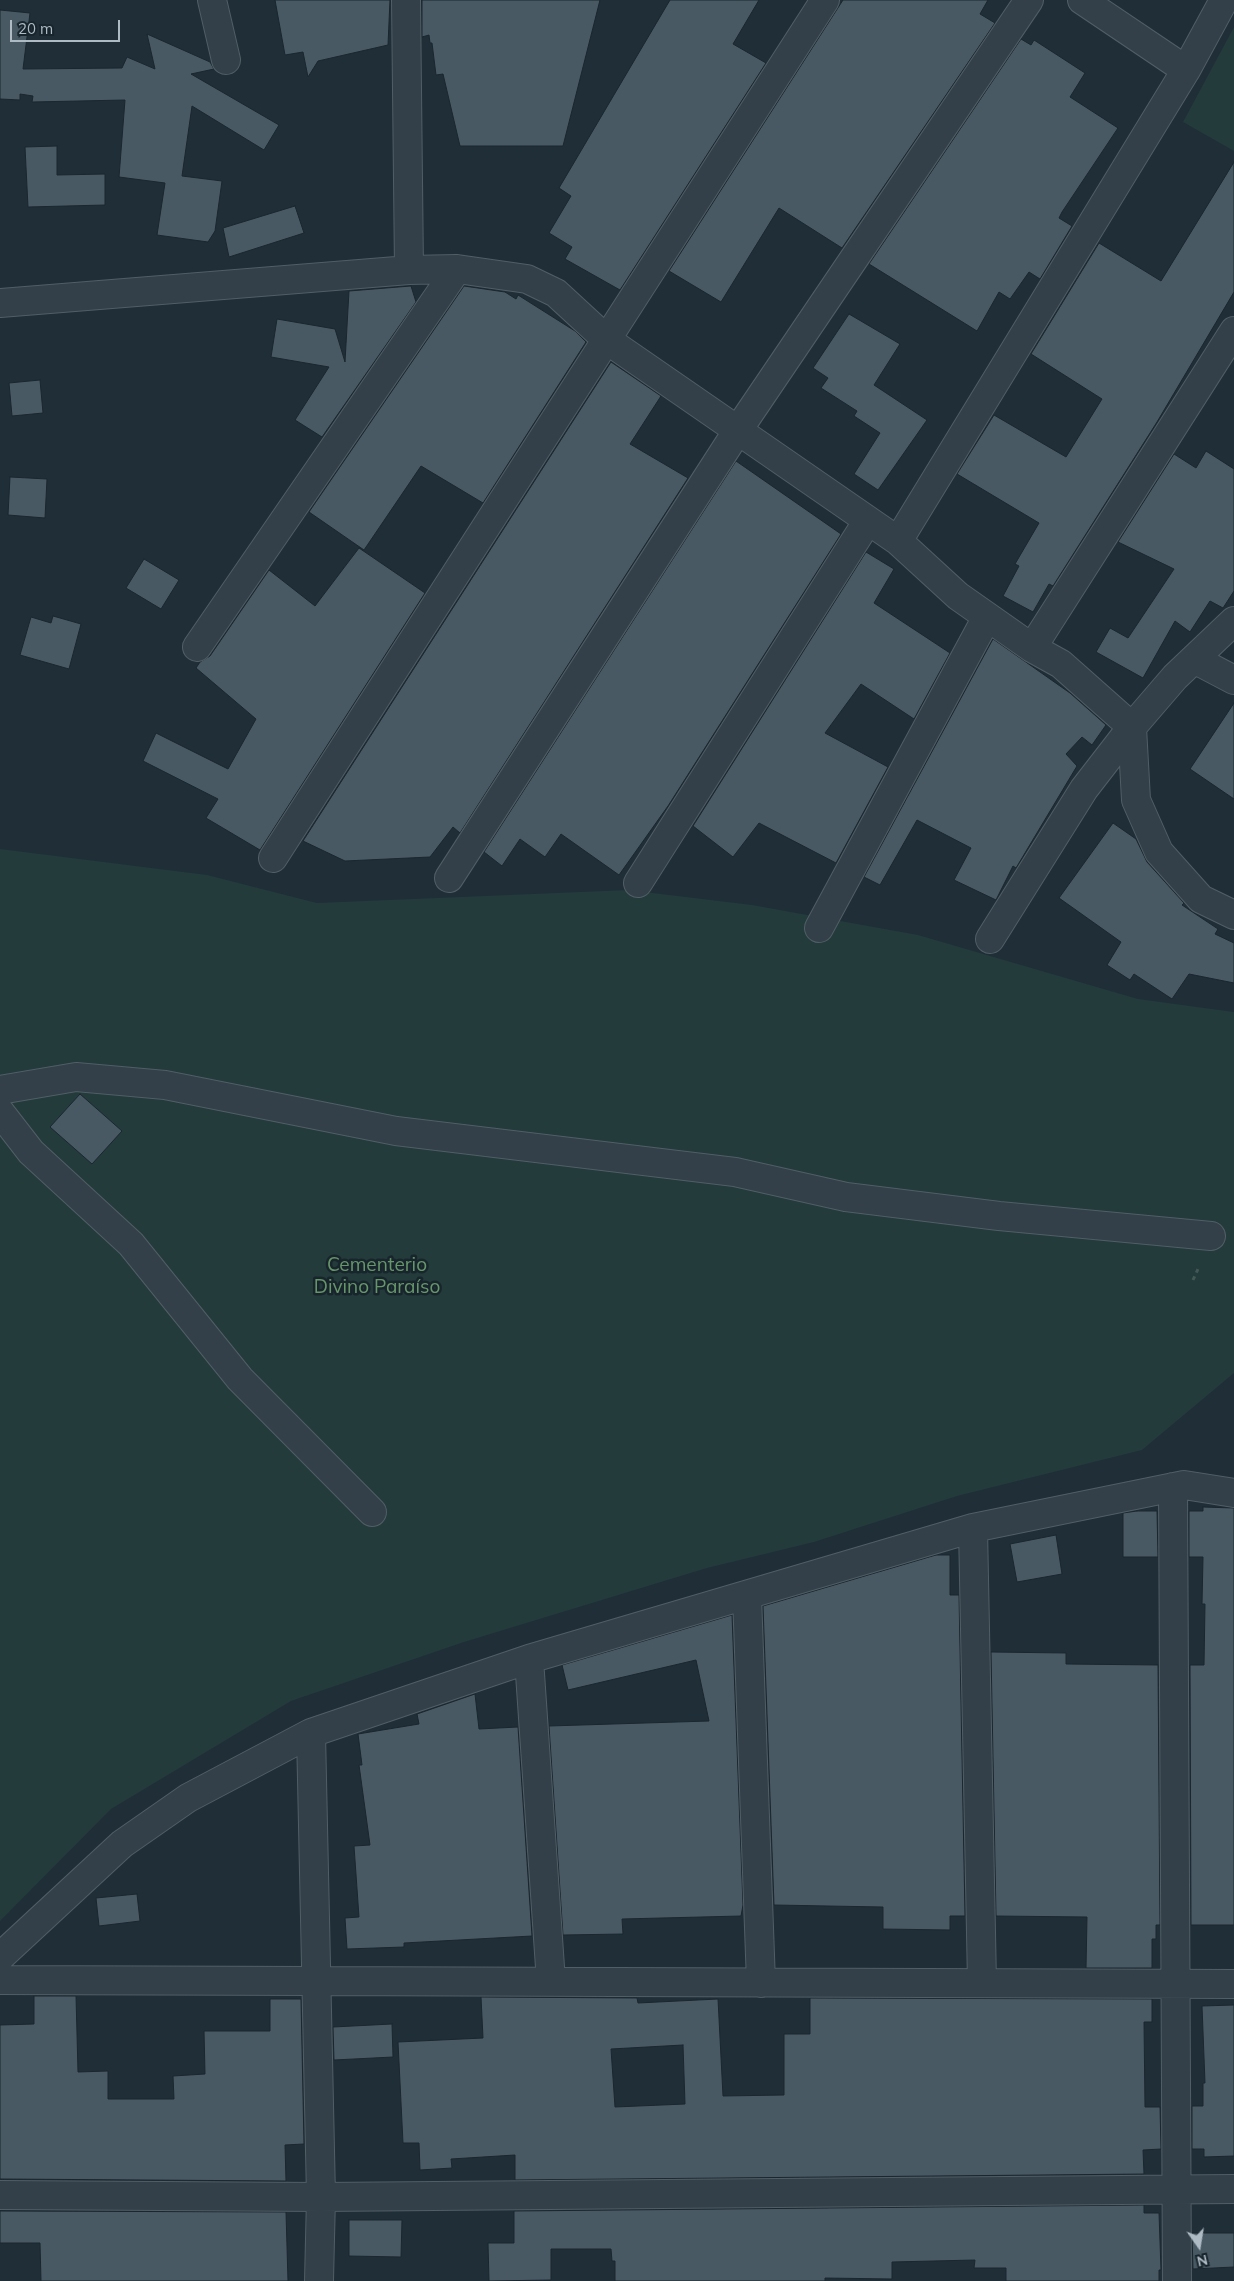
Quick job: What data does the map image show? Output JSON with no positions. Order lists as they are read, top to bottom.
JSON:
{
  "parks": ["Cementerio Divino Paraíso"],
  "scale_bar": "20 m",
  "north": "bottom"
}
